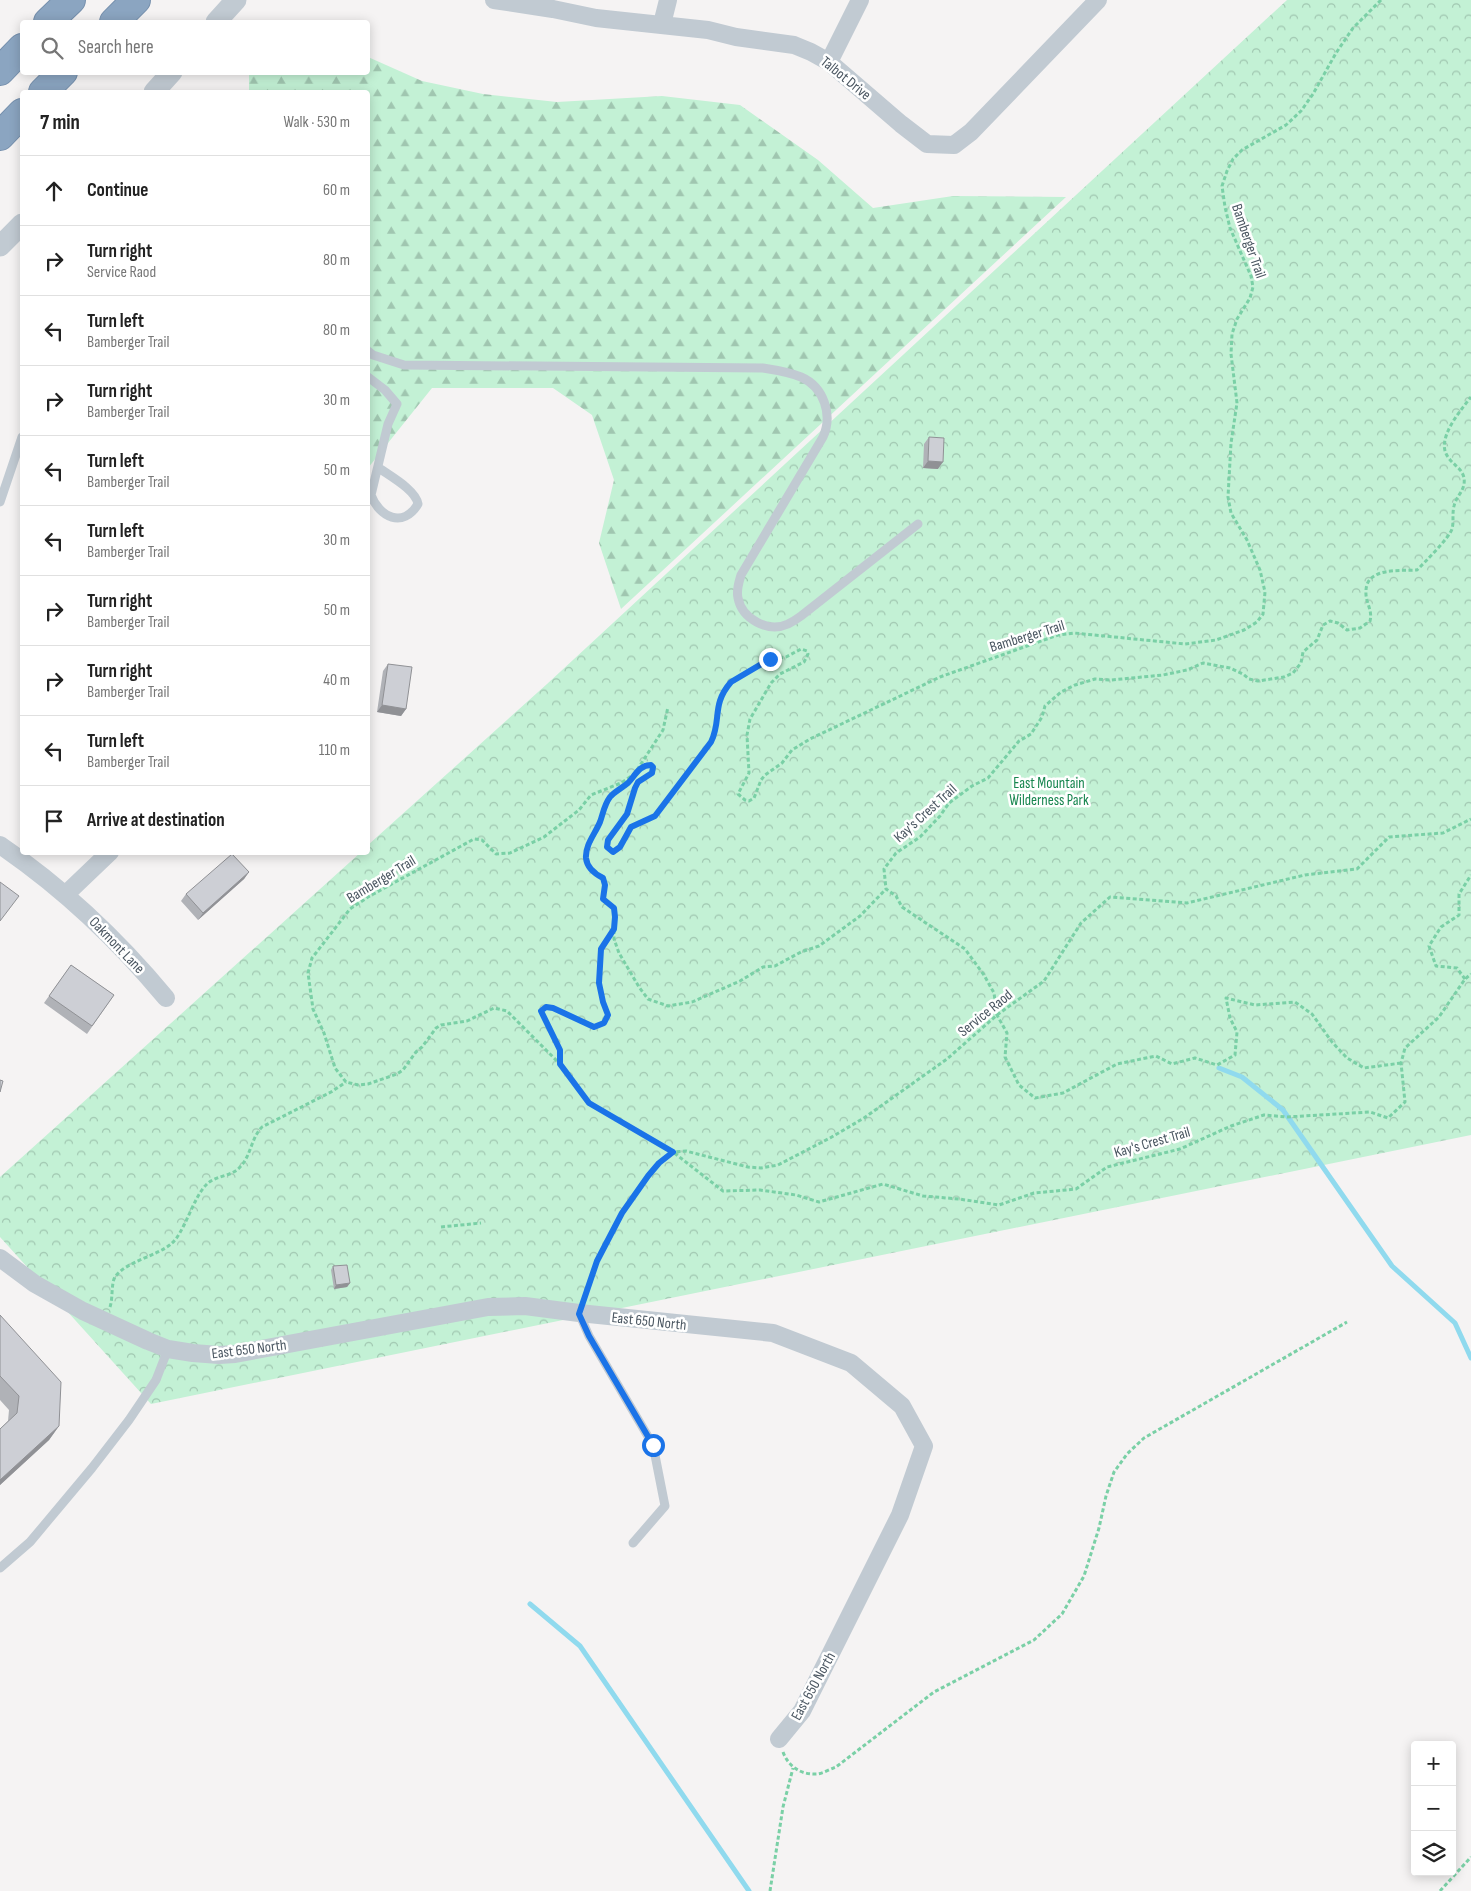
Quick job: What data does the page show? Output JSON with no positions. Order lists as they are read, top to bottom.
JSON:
{
  "streets": {
    "street": ["Talbot Drive", "Oakmont Lane", "East 650 North"],
    "path": ["Bamberger Trail", "Kay's Crest Trail", "Service Raod"]
  },
  "crossings": [
    ["Kay's Crest Trail", "Service Raod"]
  ],
  "parks": ["East Mountain Wilderness Park"],
  "page": {
    "search": "Search here",
    "heading": ["7 min", "Walk · 530 m"],
    "list": [
      ["Continue", "60 m"],
      ["Turn right", "Service Raod", "80 m"],
      ["Turn left", "Bamberger Trail", "80 m"],
      ["Turn right", "Bamberger Trail", "30 m"],
      ["Turn left", "Bamberger Trail", "50 m"],
      ["Turn left", "Bamberger Trail", "30 m"],
      ["Turn right", "Bamberger Trail", "50 m"],
      ["Turn right", "Bamberger Trail", "40 m"],
      ["Turn left", "Bamberger Trail", "110 m"],
      "Arrive at destination"
    ],
    "map_buttons": ["+", "−"]
  }
}
